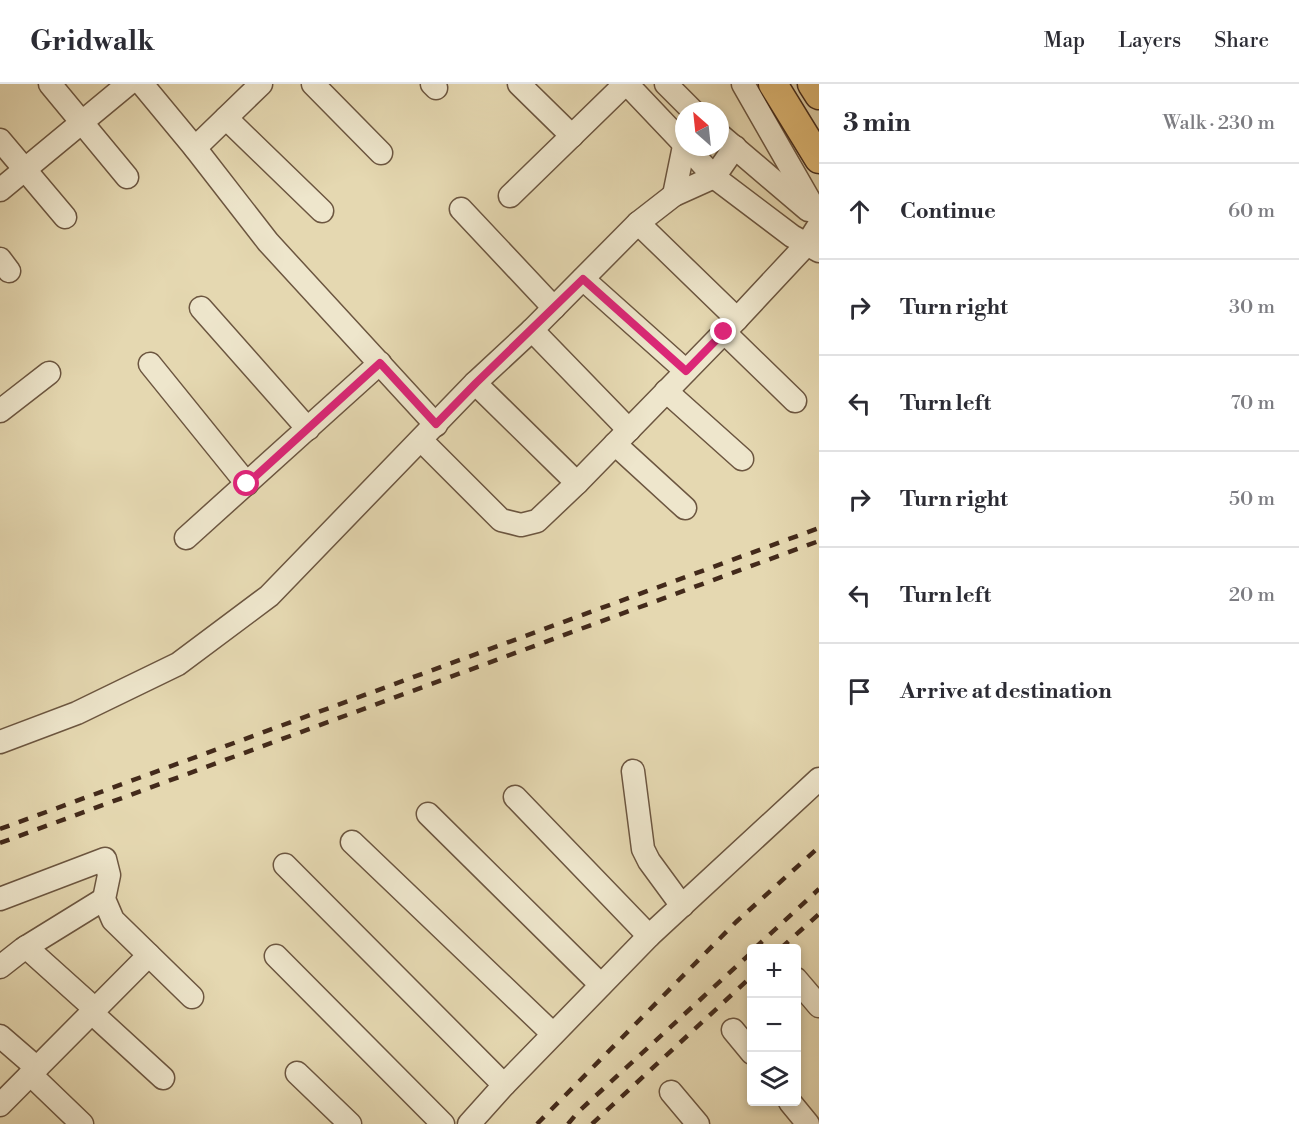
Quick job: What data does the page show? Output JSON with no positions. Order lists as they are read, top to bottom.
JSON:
{
  "north": "top left",
  "page": {
    "header": "Gridwalk",
    "nav": ["Map", "Layers", "Share"],
    "heading": ["3 min", "Walk · 230 m"],
    "list": [
      ["Continue", "60 m"],
      ["Turn right", "30 m"],
      ["Turn left", "70 m"],
      ["Turn right", "50 m"],
      ["Turn left", "20 m"],
      "Arrive at destination"
    ],
    "map_buttons": ["+", "−"]
  }
}
